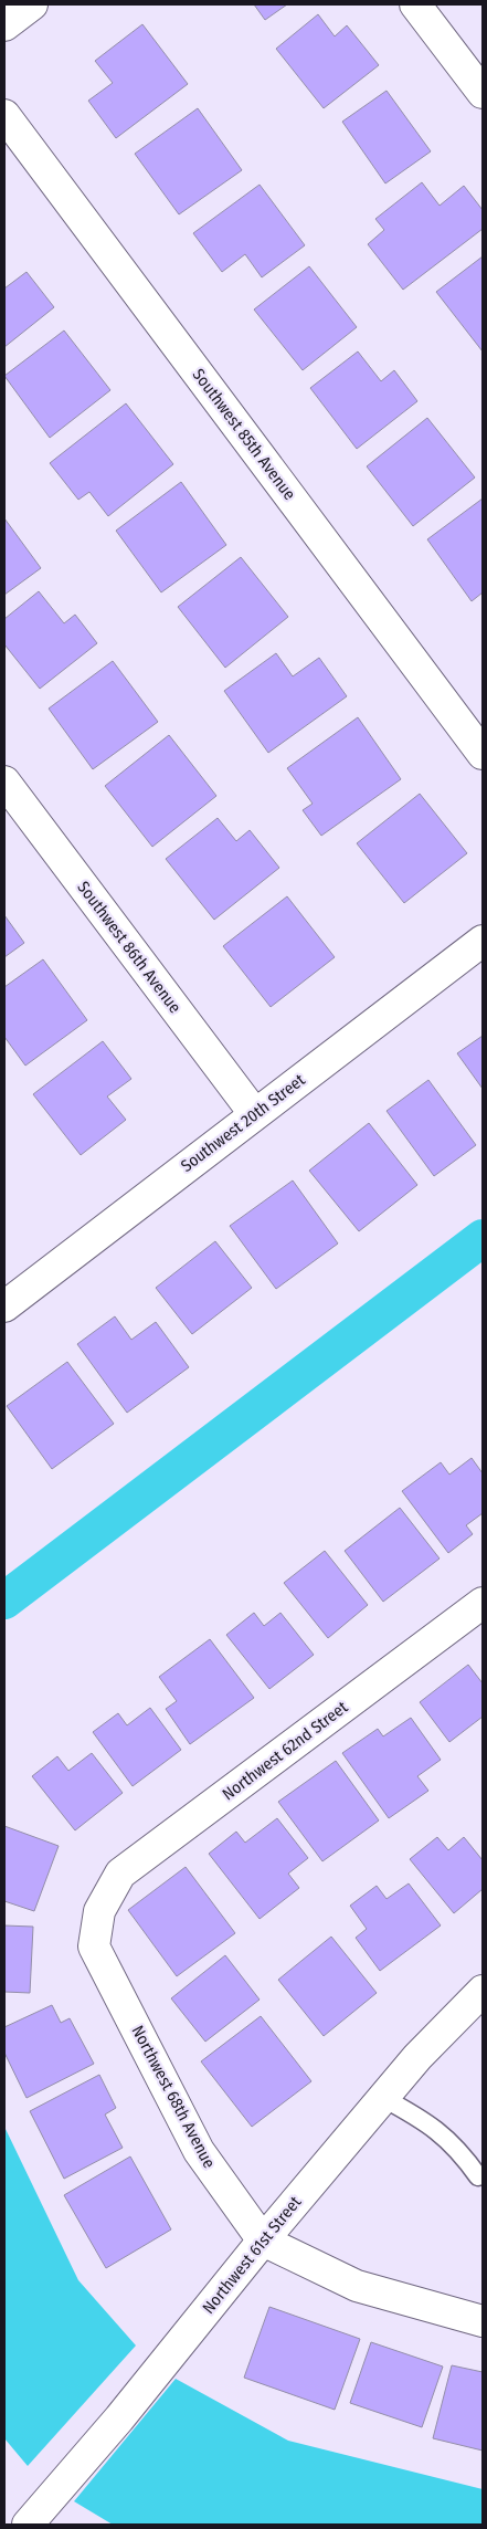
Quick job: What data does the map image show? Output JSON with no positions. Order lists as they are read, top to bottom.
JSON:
{
  "streets": {
    "street": [
      "Southwest 85th Avenue",
      "Southwest 86th Avenue",
      "Southwest 20th Street",
      "Northwest 62nd Street",
      "Northwest 68th Avenue",
      "Northwest 61st Street"
    ]
  },
  "crossings": [
    ["Southwest 86th Avenue", "Southwest 20th Street"],
    ["Northwest 62nd Street", "Northwest 68th Avenue"],
    ["Northwest 68th Avenue", "Northwest 61st Street"]
  ]
}
